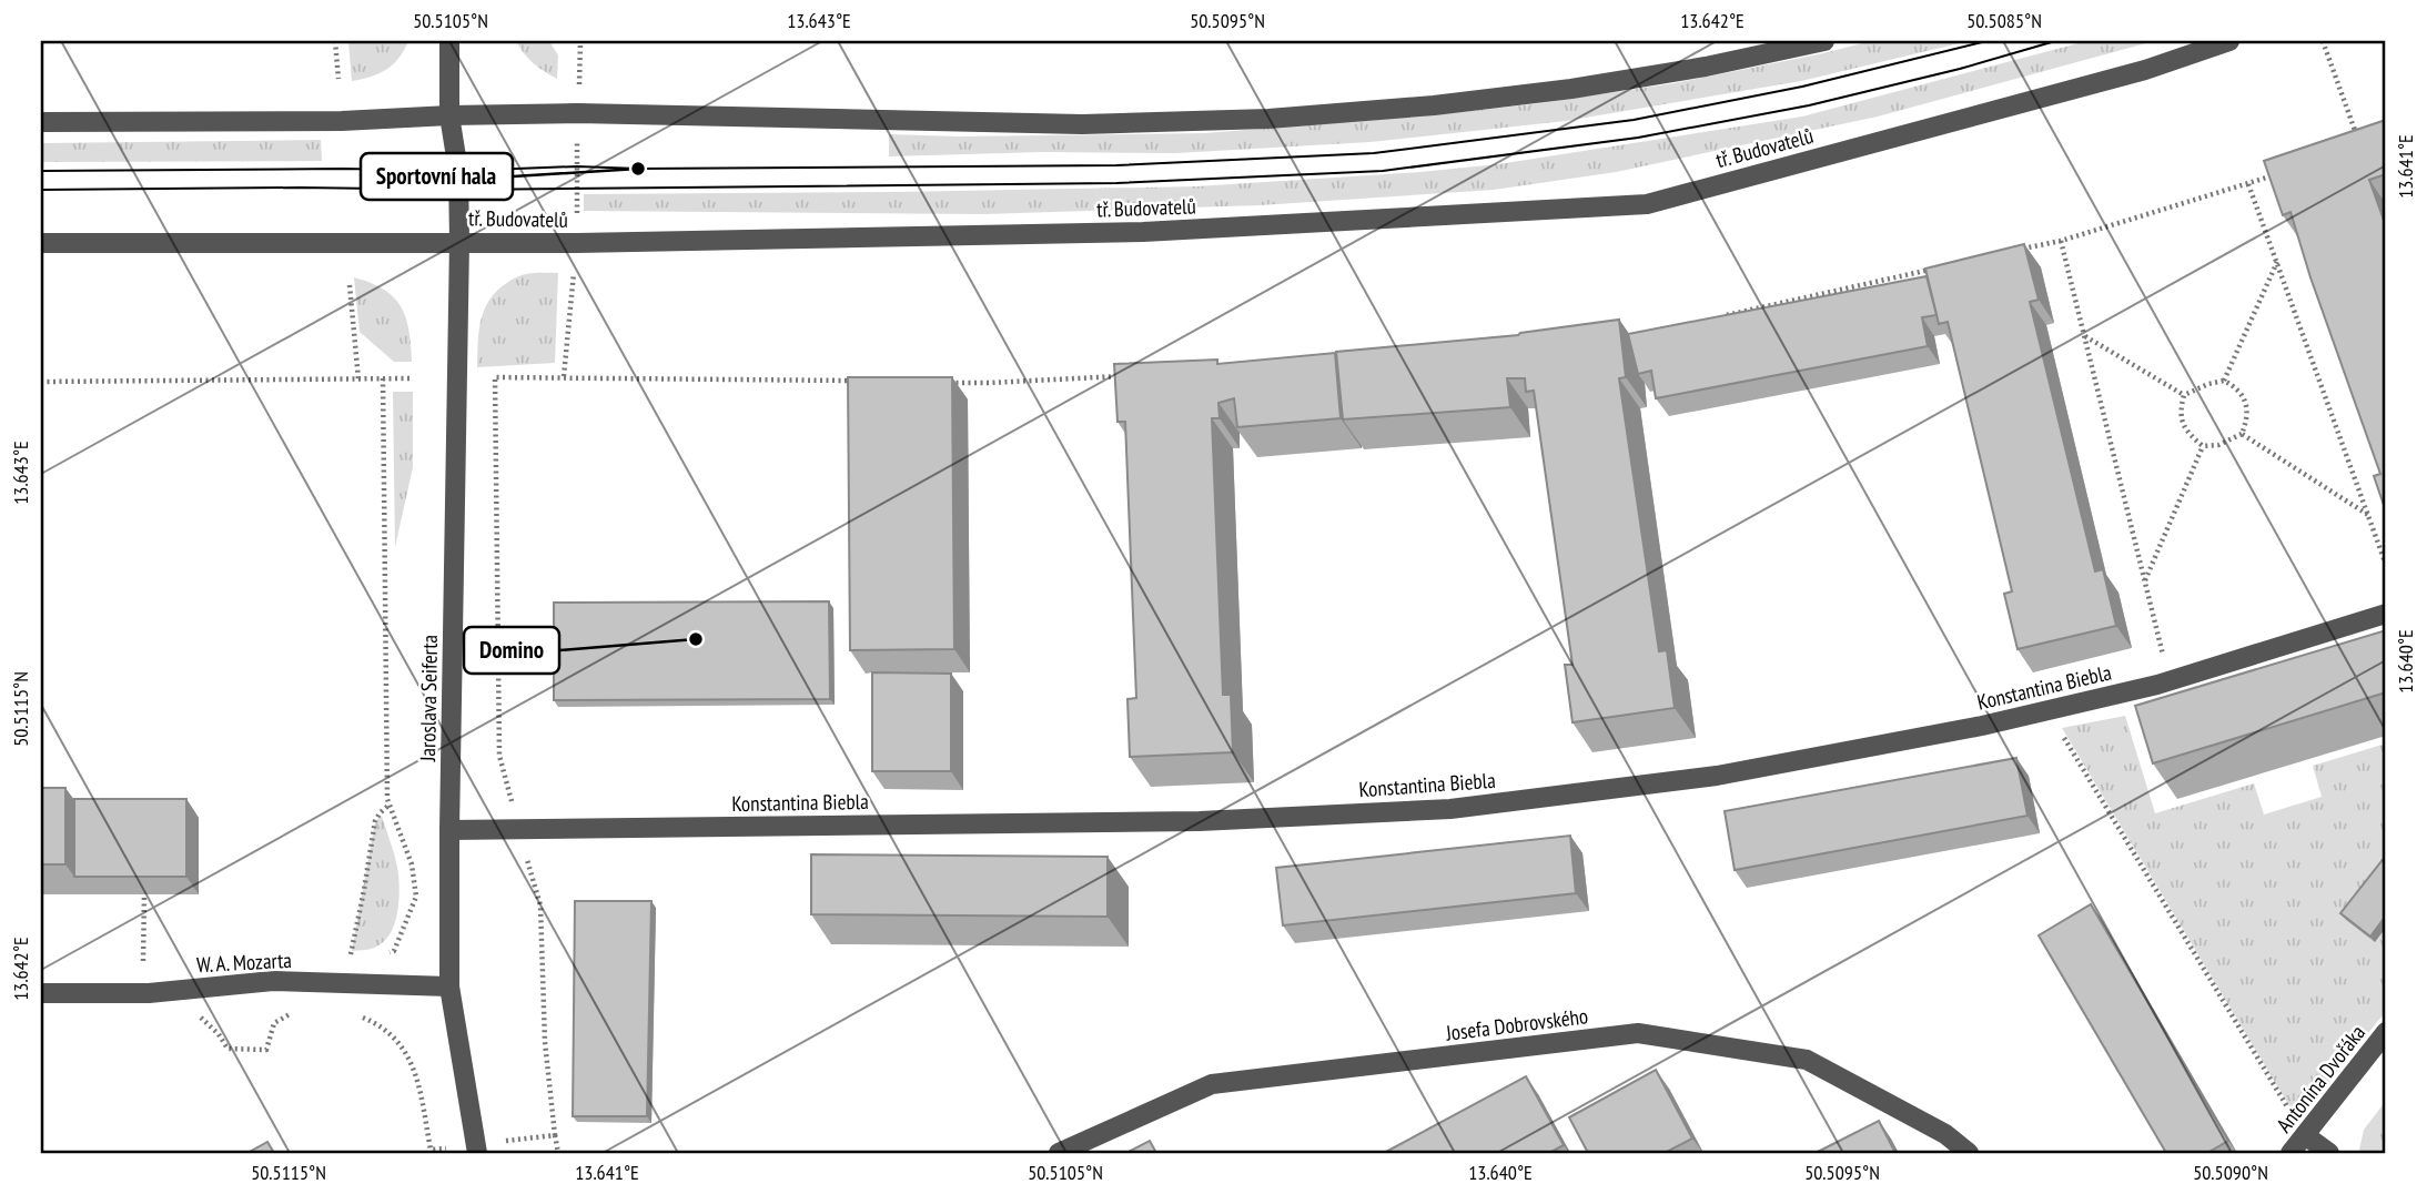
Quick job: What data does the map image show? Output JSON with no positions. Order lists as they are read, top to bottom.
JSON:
{
  "streets": {
    "street": [
      "tř. Budovatelů",
      "Konstantina Biebla",
      "Jaroslava Seiferta",
      "W. A. Mozarta",
      "Josefa Dobrovského",
      "Antonína Dvořáka"
    ]
  },
  "crossings": [
    ["tř. Budovatelů", "Jaroslava Seiferta"],
    ["Konstantina Biebla", "Jaroslava Seiferta"],
    ["Jaroslava Seiferta", "W. A. Mozarta"]
  ],
  "places": ["Sportovní hala", "Domino"],
  "coordinates": [
    "50.5105°N",
    "13.643°E",
    "50.5095°N",
    "13.642°E",
    "50.5085°N",
    "13.641°E",
    "13.640°E",
    "50.5115°N",
    "50.5090°N"
  ]
}
